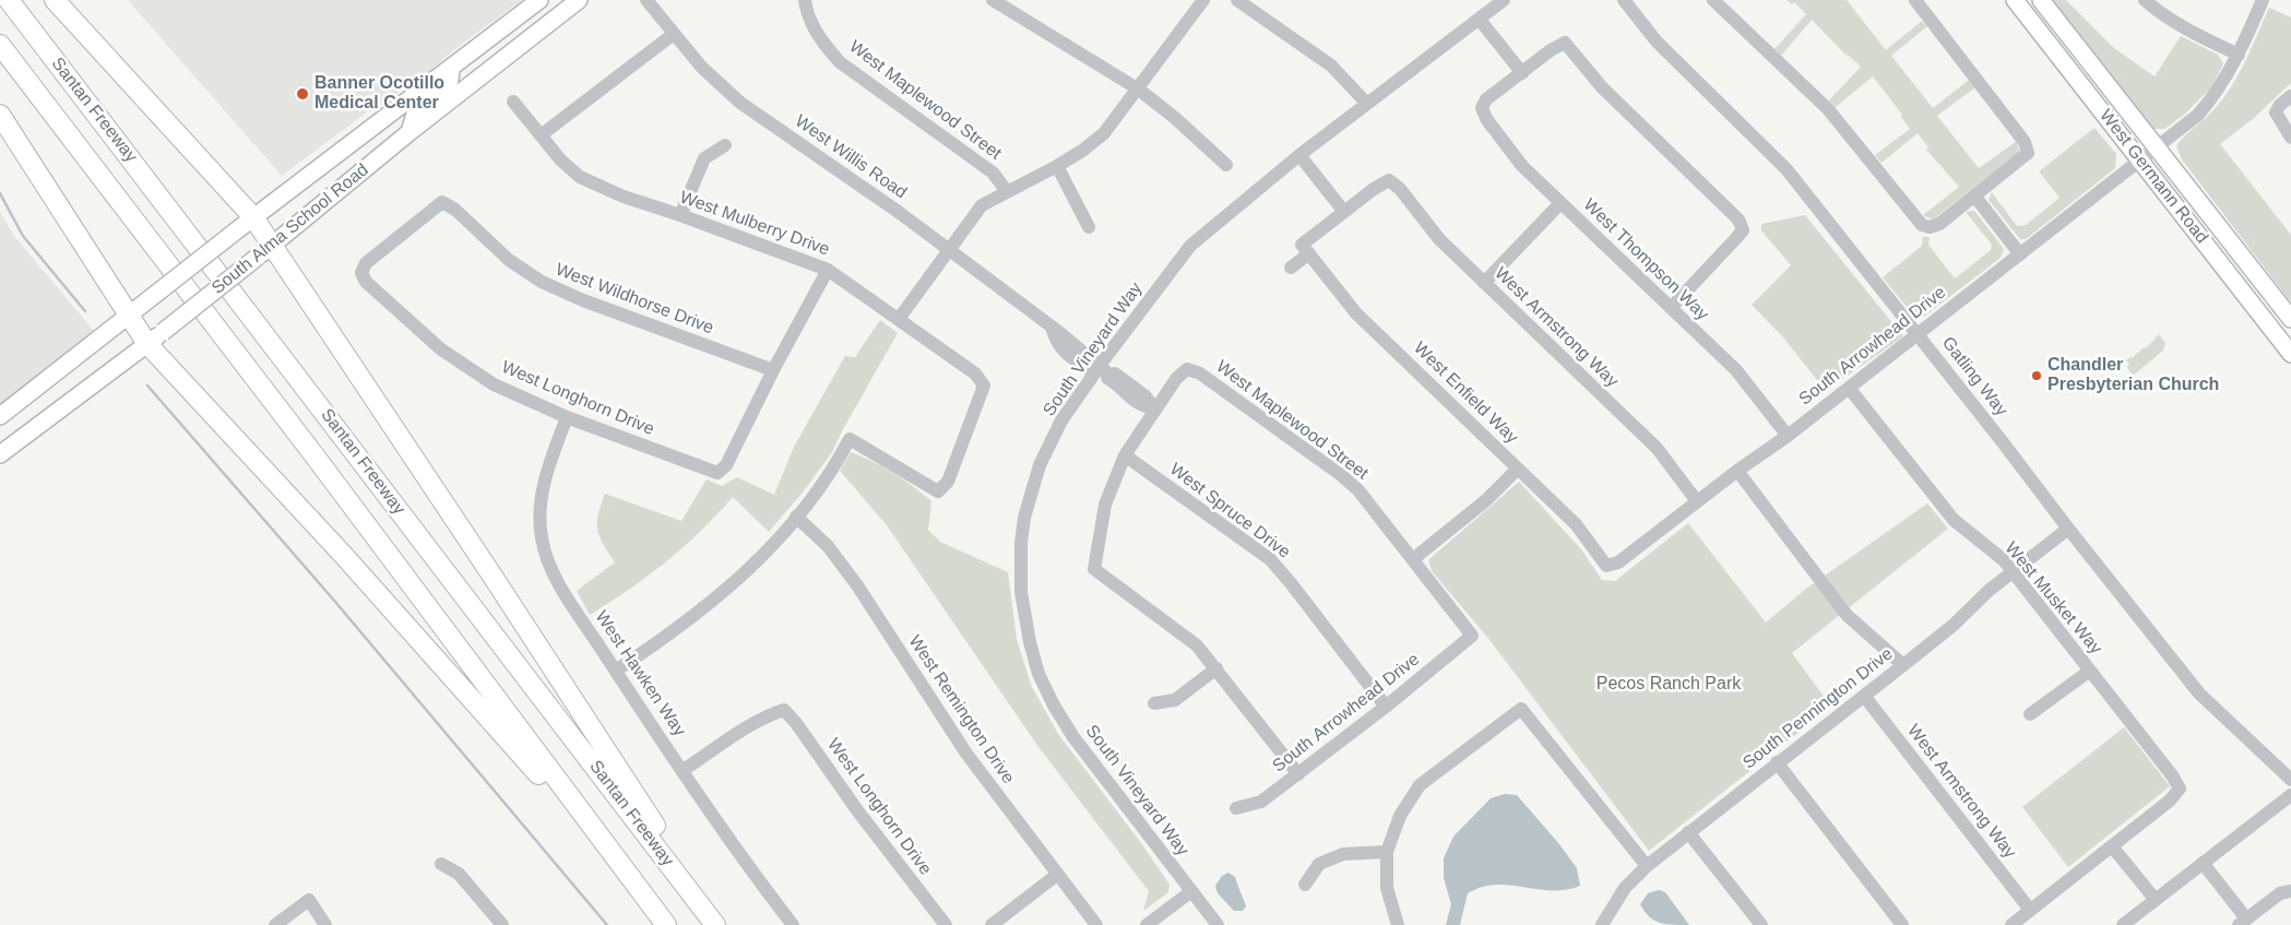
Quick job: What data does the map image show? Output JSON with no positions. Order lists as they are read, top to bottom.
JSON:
{
  "streets": {
    "highway": ["Santan Freeway"],
    "main road": ["West Germann Road", "South Alma School Road"],
    "street": [
      "West Maplewood Street",
      "West Willis Road",
      "West Mulberry Drive",
      "West Thompson Way",
      "West Wildhorse Drive",
      "West Armstrong Way",
      "South Arrowhead Drive",
      "South Vineyard Way",
      "Gatling Way",
      "West Enfield Way",
      "West Longhorn Drive",
      "West Spruce Drive",
      "West Musket Way",
      "West Hawken Way",
      "South Pennington Drive",
      "West Remington Drive"
    ]
  },
  "crossings": [
    ["West Maplewood Street", "West Willis Road"],
    ["West Maplewood Street", "South Arrowhead Drive"],
    ["West Willis Road", "South Vineyard Way"],
    ["West Germann Road", "South Arrowhead Drive"],
    ["West Mulberry Drive", "West Remington Drive"],
    ["West Thompson Way", "South Arrowhead Drive"],
    ["West Wildhorse Drive", "West Longhorn Drive"],
    ["West Armstrong Way", "South Arrowhead Drive"],
    ["West Armstrong Way", "South Pennington Drive"],
    ["South Arrowhead Drive", "Gatling Way"],
    ["South Arrowhead Drive", "West Enfield Way"],
    ["South Arrowhead Drive", "West Spruce Drive"],
    ["South Arrowhead Drive", "West Musket Way"],
    ["Gatling Way", "South Pennington Drive"],
    ["West Longhorn Drive", "West Hawken Way"],
    ["West Musket Way", "South Pennington Drive"]
  ],
  "parks": ["Pecos Ranch Park"],
  "places": ["Banner Ocotillo Medical Center", "Chandler Presbyterian Church"]
}
